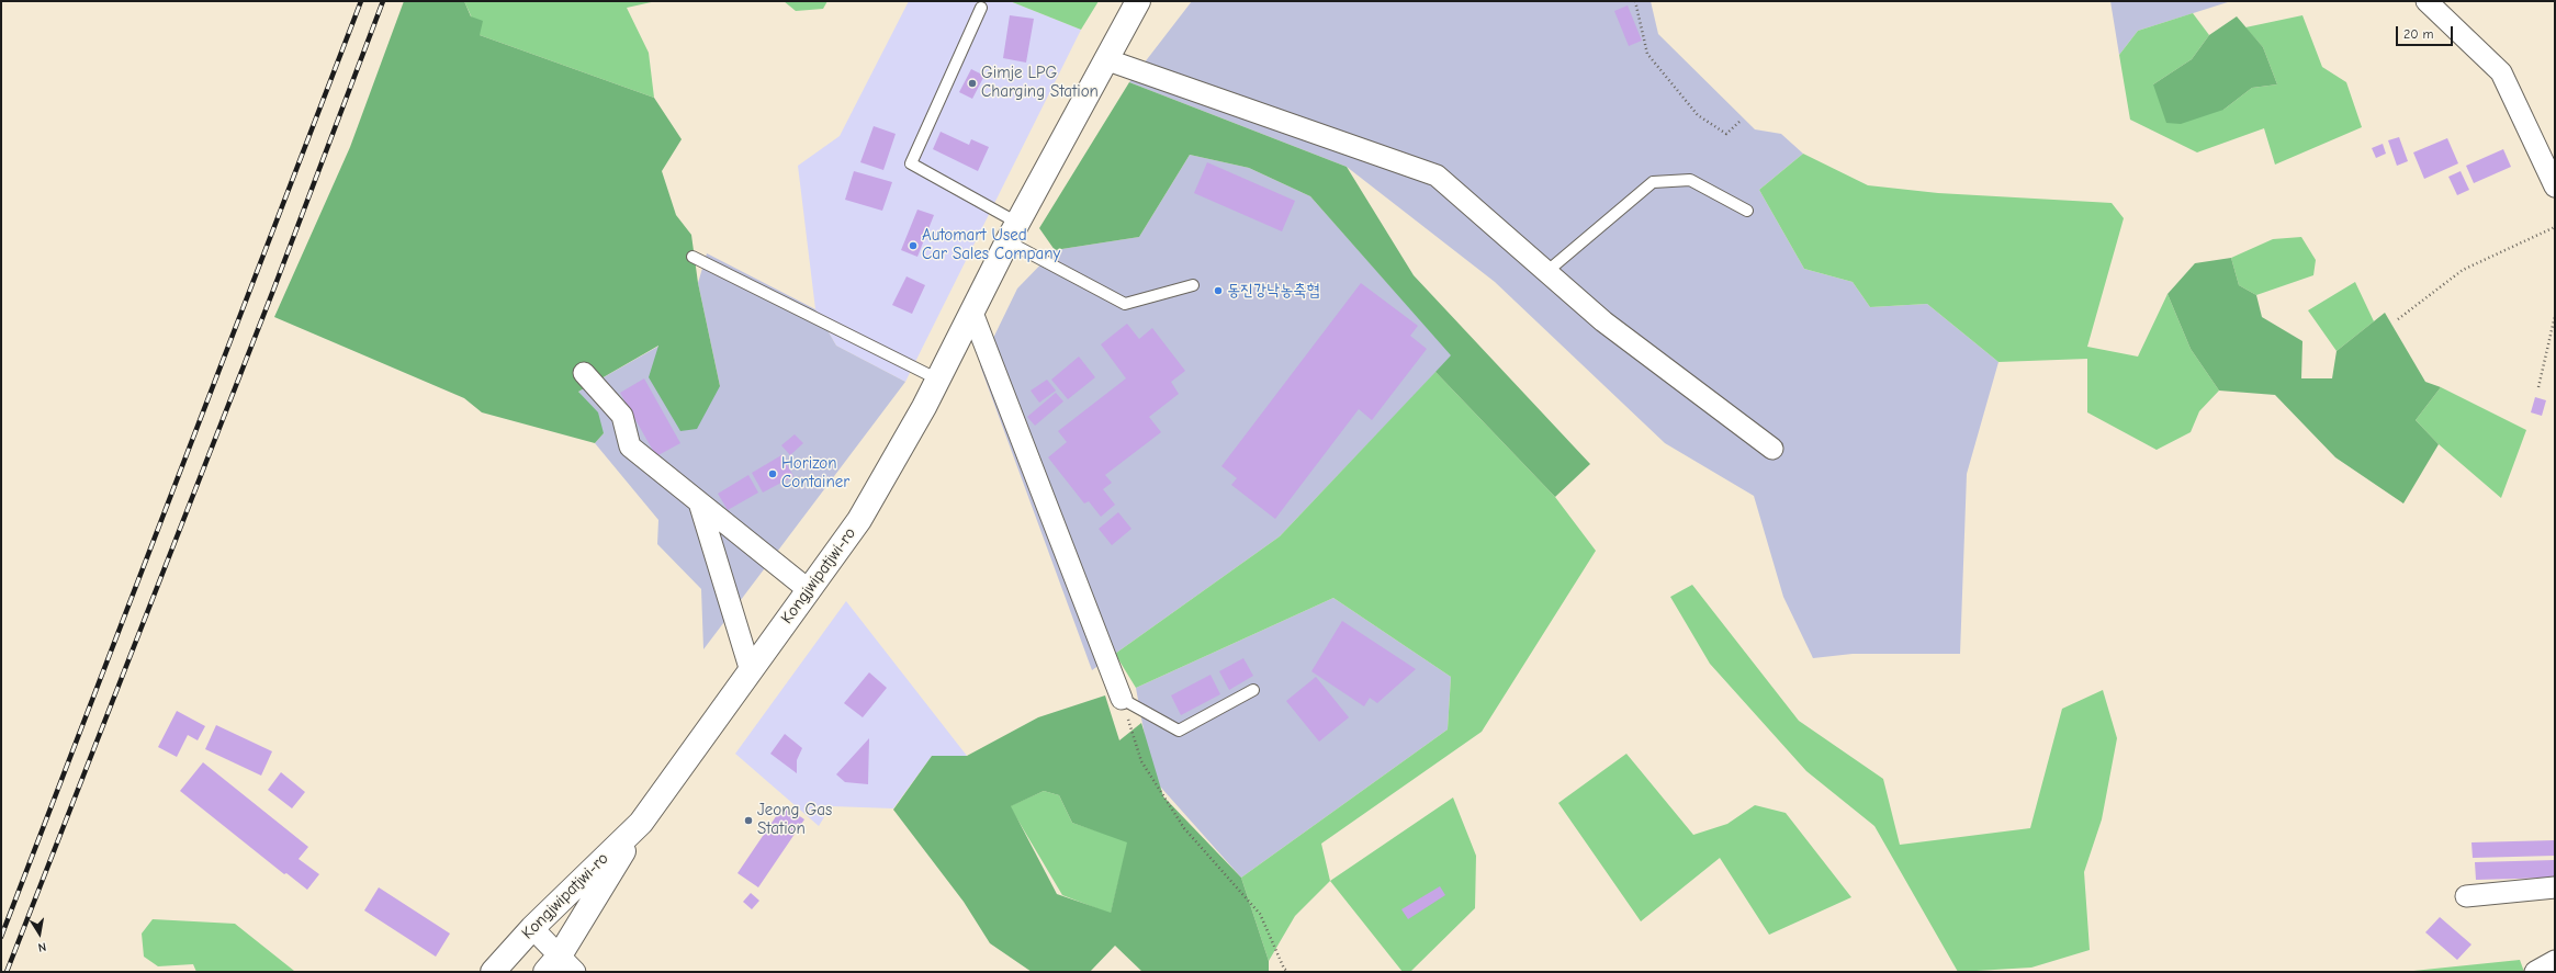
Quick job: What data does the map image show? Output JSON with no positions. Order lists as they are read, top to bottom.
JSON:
{
  "streets": {
    "main road": ["Kongjwipatjwi-ro"]
  },
  "places": [
    "Gimje LPG Charging Station",
    "Automart Used Car Sales Company",
    "동진강낙농축협",
    "Horizon Container",
    "Jeong Gas Station"
  ],
  "scale_bar": "20 m",
  "north": "bottom"
}
